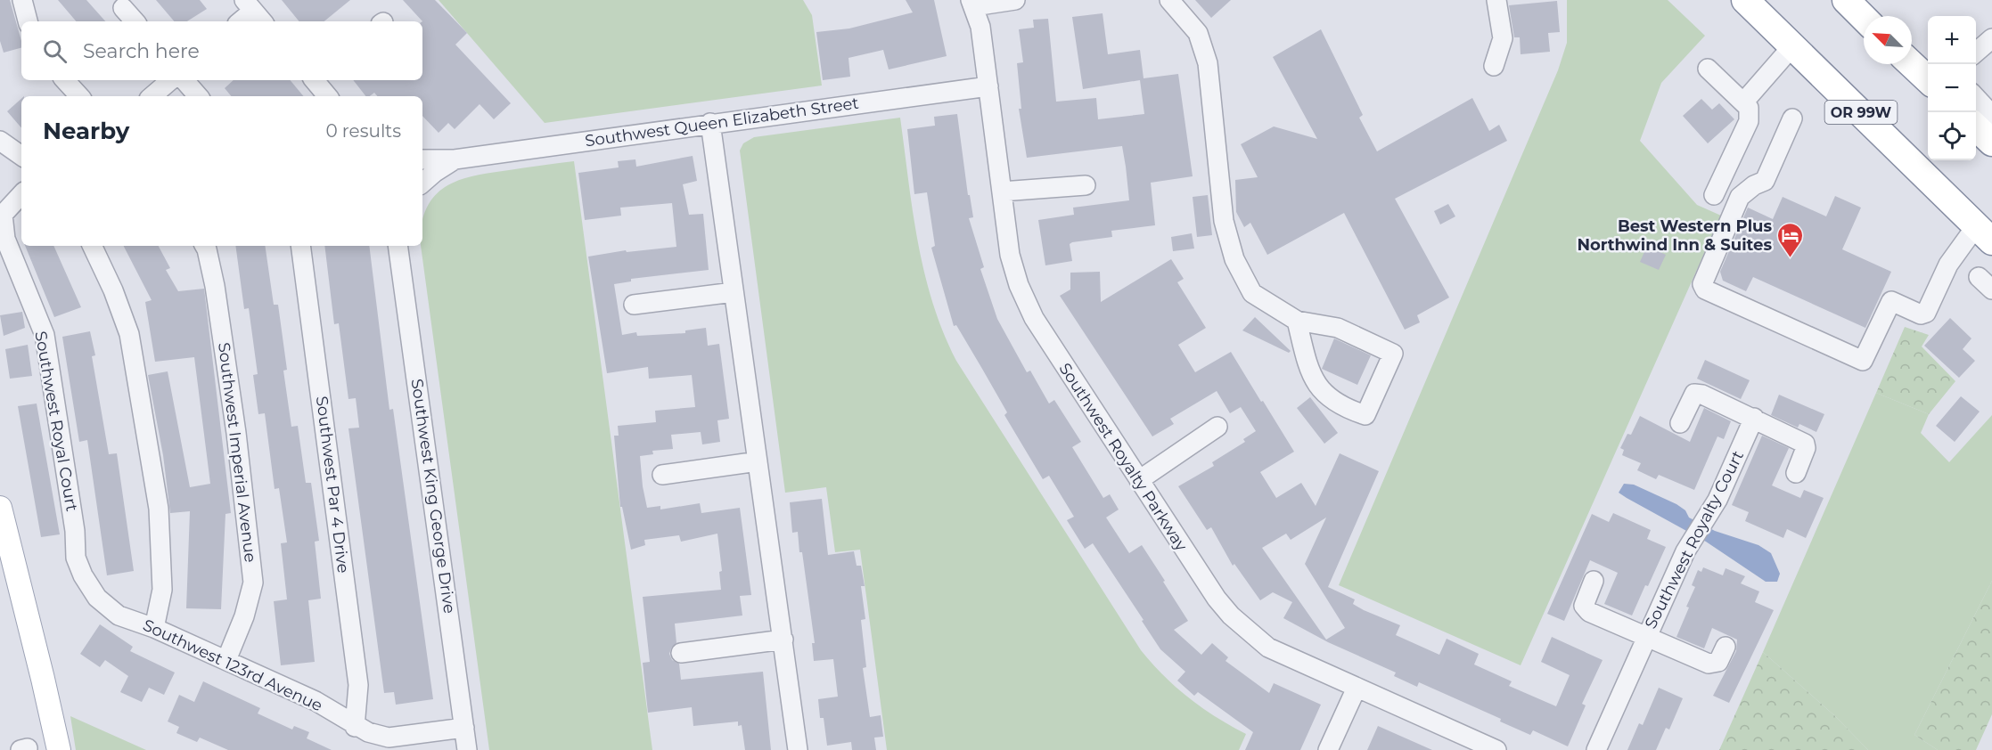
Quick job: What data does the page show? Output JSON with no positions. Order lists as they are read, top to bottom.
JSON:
{
  "streets": {
    "highway": ["OR 99W"],
    "street": [
      "Southwest Queen Elizabeth Street",
      "Southwest Royal Court",
      "Southwest Imperial Avenue",
      "Southwest Royalty Parkway",
      "Southwest Par 4 Drive",
      "Southwest King George Drive",
      "Southwest Royalty Court",
      "Southwest 123rd Avenue"
    ]
  },
  "crossings": [
    ["Southwest Queen Elizabeth Street", "Southwest Royalty Parkway"],
    ["Southwest Royal Court", "Southwest 123rd Avenue"],
    ["Southwest Imperial Avenue", "Southwest 123rd Avenue"],
    ["Southwest Par 4 Drive", "Southwest 123rd Avenue"],
    ["Southwest King George Drive", "Southwest 123rd Avenue"]
  ],
  "places": {
    "hotel": ["Best Western Plus Northwind Inn & Suites"]
  },
  "north": "top left",
  "page": {
    "map_buttons": ["+", "−"],
    "search": "Search here",
    "heading": ["Nearby", "0 results"]
  }
}
